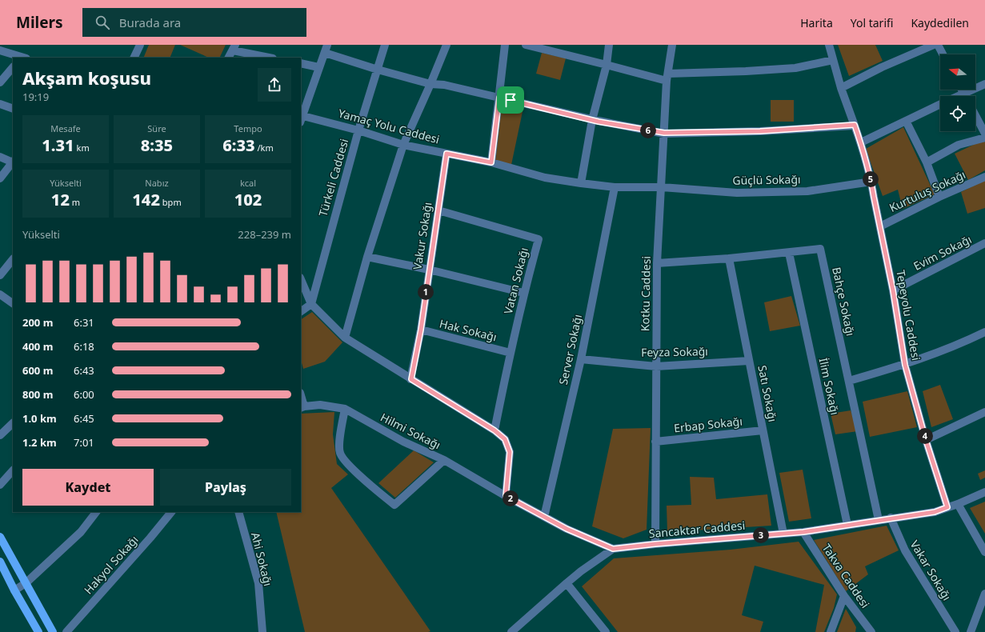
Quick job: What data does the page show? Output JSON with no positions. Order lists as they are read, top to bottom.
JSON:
{
  "streets": {
    "street": [
      "Yamaç Yolu Caddesi",
      "Türkeli Caddesi",
      "Güçlü Sokağı",
      "Kurtuluş Sokağı",
      "Vakur Sokağı",
      "Evim Sokağı",
      "Vatan Sokağı",
      "Kotku Caddesi",
      "Bahçe Sokağı",
      "Tepeyolu Caddesi",
      "Hak Sokağı",
      "Server Sokağı",
      "Feyza Sokağı",
      "İlim Sokağı",
      "Satı Sokağı",
      "Erbap Sokağı",
      "Hilmi Sokağı",
      "Sancaktar Caddesi",
      "Ahi Sokağı",
      "Hakyol Sokağı",
      "Vakar Sokağı",
      "Takva Caddesi"
    ]
  },
  "crossings": [
    ["Yamaç Yolu Caddesi", "Türkeli Caddesi"],
    ["Yamaç Yolu Caddesi", "Güçlü Sokağı"],
    ["Yamaç Yolu Caddesi", "Vakur Sokağı"],
    ["Yamaç Yolu Caddesi", "Kotku Caddesi"],
    ["Yamaç Yolu Caddesi", "Server Sokağı"],
    ["Güçlü Sokağı", "Kotku Caddesi"],
    ["Güçlü Sokağı", "Tepeyolu Caddesi"],
    ["Kurtuluş Sokağı", "Tepeyolu Caddesi"],
    ["Vakur Sokağı", "Vatan Sokağı"],
    ["Vakur Sokağı", "Hak Sokağı"],
    ["Evim Sokağı", "Tepeyolu Caddesi"],
    ["Vatan Sokağı", "Hak Sokağı"],
    ["Kotku Caddesi", "Bahçe Sokağı"],
    ["Kotku Caddesi", "Feyza Sokağı"],
    ["Kotku Caddesi", "Erbap Sokağı"],
    ["Kotku Caddesi", "Sancaktar Caddesi"],
    ["Bahçe Sokağı", "İlim Sokağı"],
    ["Bahçe Sokağı", "Satı Sokağı"],
    ["Bahçe Sokağı", "Sancaktar Caddesi"],
    ["Tepeyolu Caddesi", "Sancaktar Caddesi"],
    ["Server Sokağı", "Feyza Sokağı"],
    ["Server Sokağı", "Hilmi Sokağı"],
    ["Feyza Sokağı", "Satı Sokağı"],
    ["İlim Sokağı", "Sancaktar Caddesi"],
    ["Satı Sokağı", "Erbap Sokağı"],
    ["Satı Sokağı", "Sancaktar Caddesi"],
    ["Hilmi Sokağı", "Sancaktar Caddesi"],
    ["Sancaktar Caddesi", "Vakar Sokağı"],
    ["Sancaktar Caddesi", "Takva Caddesi"]
  ],
  "north": "left",
  "page": {
    "header": "Milers",
    "search": "Burada ara",
    "nav": ["Harita", "Yol tarifi", "Kaydedilen"],
    "heading": ["Akşam koşusu", "19:19"],
    "stats": [
      ["Mesafe", "1.31 km"],
      ["Süre", "8:35"],
      ["Tempo", "6:33 /km"],
      ["Yükselti", "12 m"],
      ["Nabız", "142 bpm"],
      ["kcal", "102"]
    ],
    "pins": [
      "6",
      "5",
      "1",
      "4",
      "2",
      "3"
    ],
    "chart": ["Yükselti", "228–239 m"],
    "list": [
      {
        "name": "200 m",
        "note": "6:31"
      },
      {
        "name": "400 m",
        "note": "6:18"
      },
      {
        "name": "600 m",
        "note": "6:43"
      },
      {
        "name": "800 m",
        "note": "6:00"
      },
      {
        "name": "1.0 km",
        "note": "6:45"
      },
      {
        "name": "1.2 km",
        "note": "7:01"
      }
    ],
    "buttons": ["Kaydet", "Paylaş"]
  }
}
